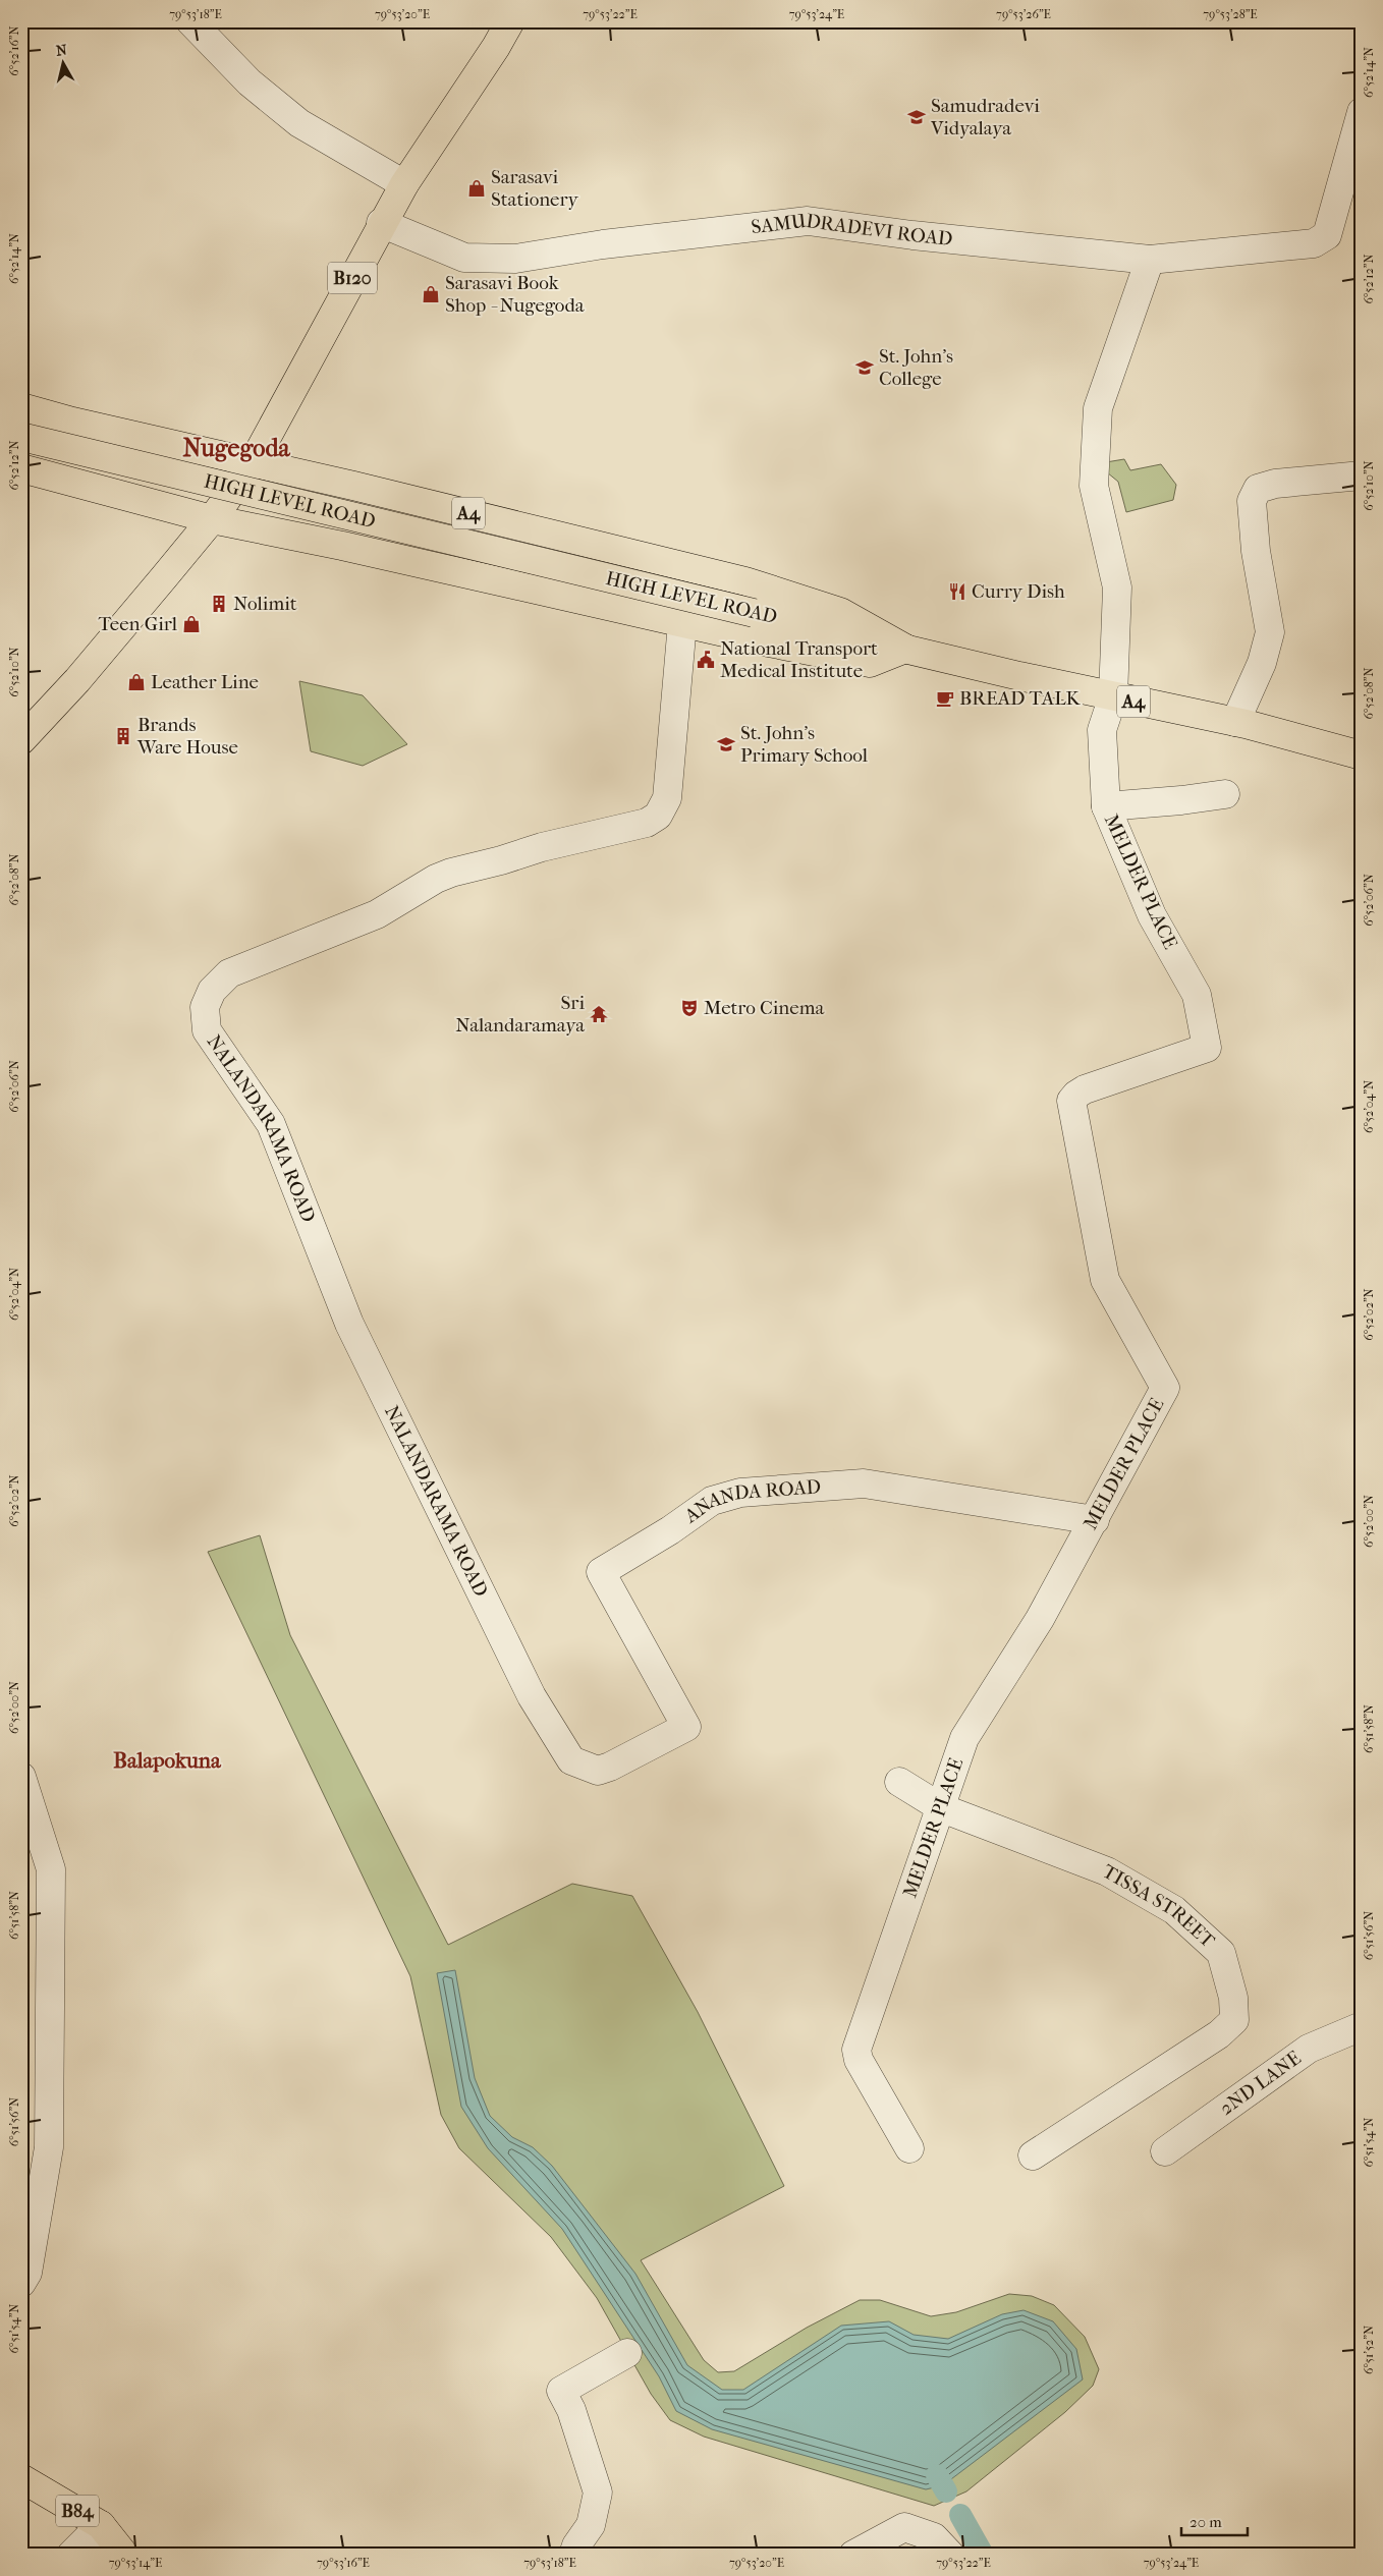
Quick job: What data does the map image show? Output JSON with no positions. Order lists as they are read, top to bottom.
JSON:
{
  "streets": {
    "main road": [
      "B120",
      "HIGH LEVEL ROAD",
      "A4",
      "B84"
    ],
    "street": [
      "SAMUDRADEVI ROAD",
      "MELDER PLACE",
      "NALANDARAMA ROAD",
      "ANANDA ROAD",
      "TISSA STREET",
      "2ND LANE"
    ]
  },
  "crossings": [
    ["SAMUDRADEVI ROAD", "B120"],
    ["SAMUDRADEVI ROAD", "MELDER PLACE"],
    ["B120", "A4"],
    ["HIGH LEVEL ROAD", "A4"],
    ["HIGH LEVEL ROAD", "MELDER PLACE"],
    ["MELDER PLACE", "ANANDA ROAD"],
    ["MELDER PLACE", "TISSA STREET"],
    ["NALANDARAMA ROAD", "ANANDA ROAD"]
  ],
  "districts": ["Nugegoda", "Balapokuna"],
  "places": {
    "school or university": ["Samudradevi Vidyalaya", "St. John's College", "St. John's Primary School"],
    "shop": [
      "Sarasavi Stationery",
      "Sarasavi Book Shop - Nugegoda",
      "Teen Girl",
      "Leather Line"
    ],
    "restaurant": ["Curry Dish"],
    "building": ["Nolimit", "Brands Ware House"],
    "public building": ["National Transport Medical Institute"],
    "cafe": ["BREAD TALK"],
    "theatre": ["Metro Cinema"],
    "temple": ["Sri Nalandaramaya"]
  },
  "scale_bar": "20 m",
  "north": "top",
  "coordinates": [
    "79°53'18\"E",
    "79°53'20\"E",
    "79°53'22\"E",
    "79°53'24\"E",
    "79°53'26\"E",
    "79°53'28\"E",
    "6°52'16\"N",
    "6°52'14\"N",
    "6°52'12\"N",
    "6°52'10\"N",
    "6°52'08\"N",
    "6°52'06\"N",
    "6°52'04\"N",
    "6°52'02\"N",
    "6°52'00\"N",
    "6°51'58\"N",
    "6°51'56\"N",
    "6°51'54\"N",
    "6°51'52\"N",
    "79°53'14\"E",
    "79°53'16\"E"
  ]
}
